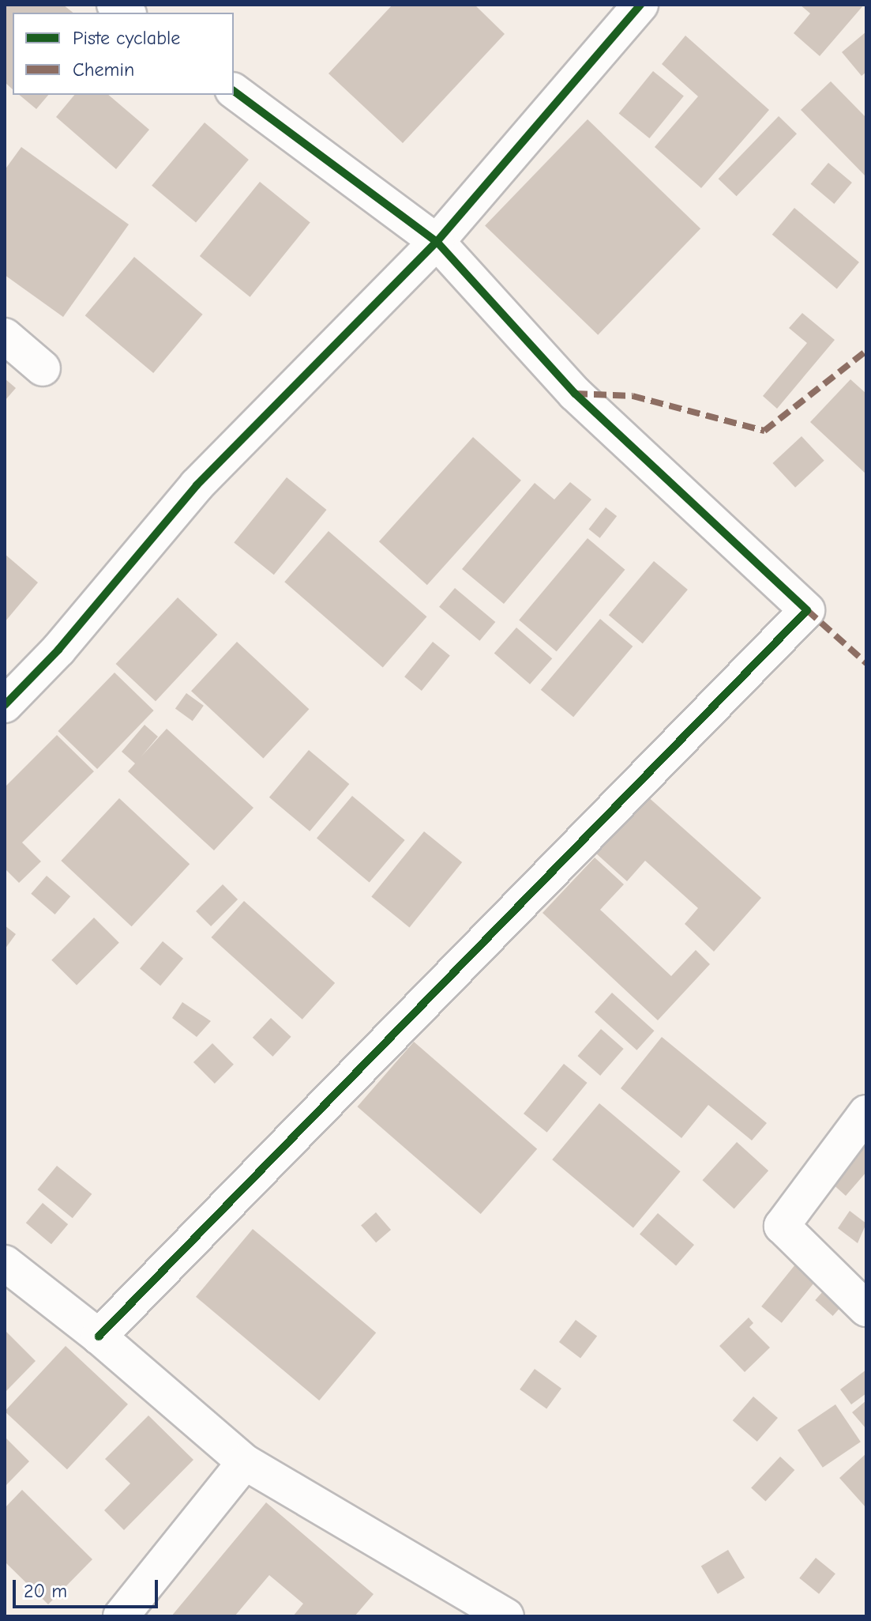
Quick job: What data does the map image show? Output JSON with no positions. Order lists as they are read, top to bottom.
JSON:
{
  "legend": ["Piste cyclable", "Chemin"],
  "scale_bar": "20 m"
}
